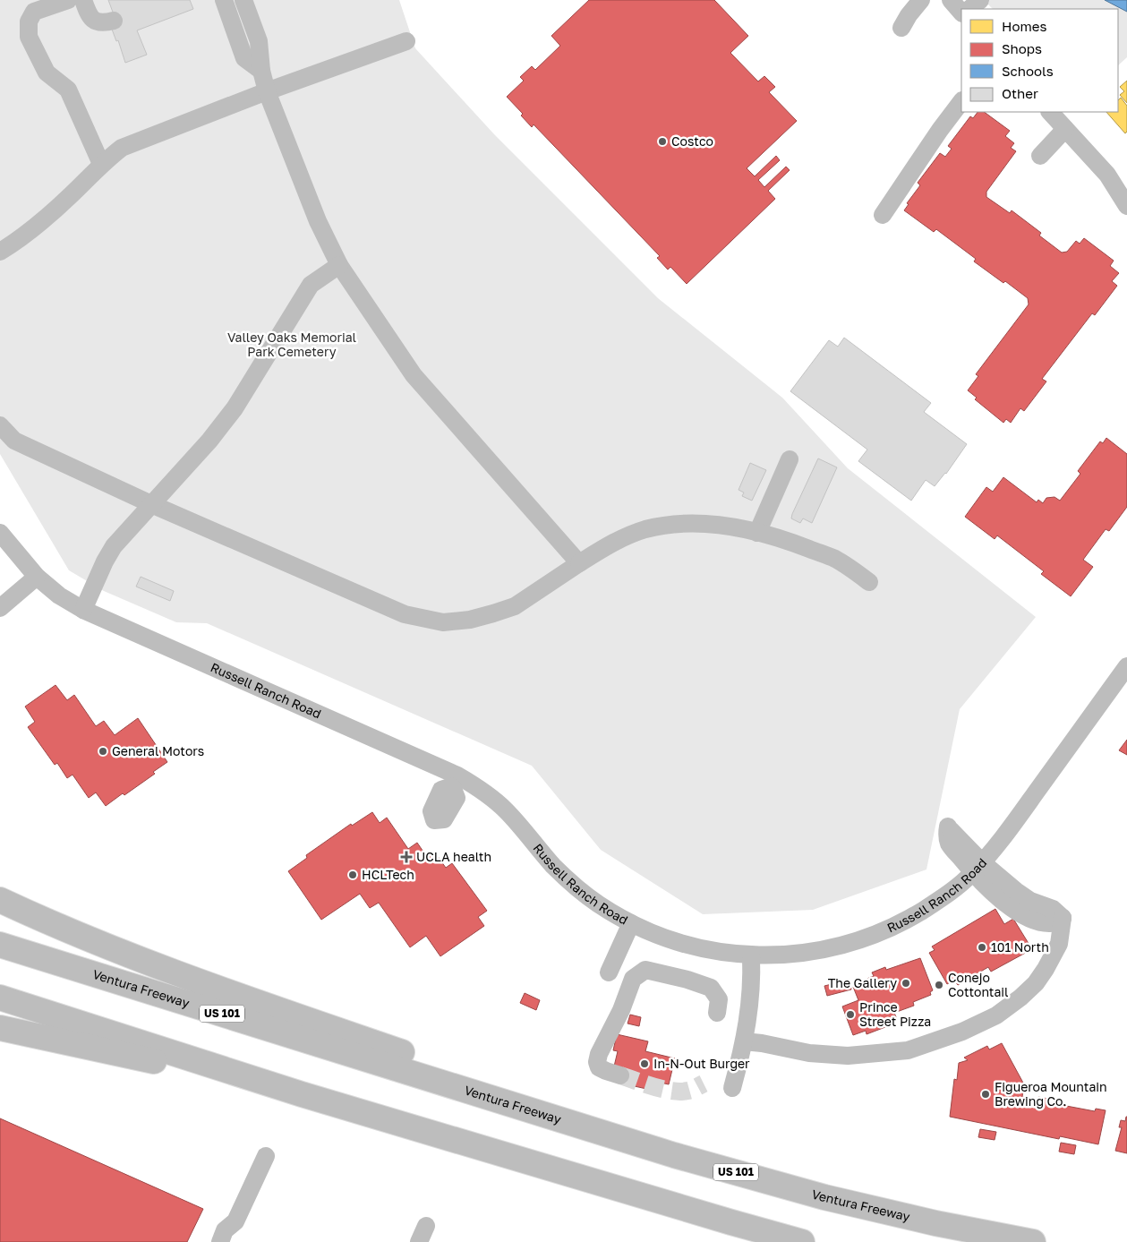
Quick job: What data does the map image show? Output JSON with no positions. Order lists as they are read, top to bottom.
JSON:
{
  "streets": {
    "highway": ["Ventura Freeway", "US 101"],
    "street": ["Russell Ranch Road"]
  },
  "parks": ["Valley Oaks Memorial Park Cemetery"],
  "places": {
    "other": [
      "Costco",
      "General Motors",
      "HCLTech",
      "101 North",
      "The Gallery",
      "Conejo Cottontail",
      "Prince Street Pizza",
      "In-N-Out Burger",
      "Figueroa Mountain Brewing Co."
    ],
    "health": ["UCLA health"]
  },
  "legend": [
    "Homes",
    "Shops",
    "Schools",
    "Other"
  ]
}
